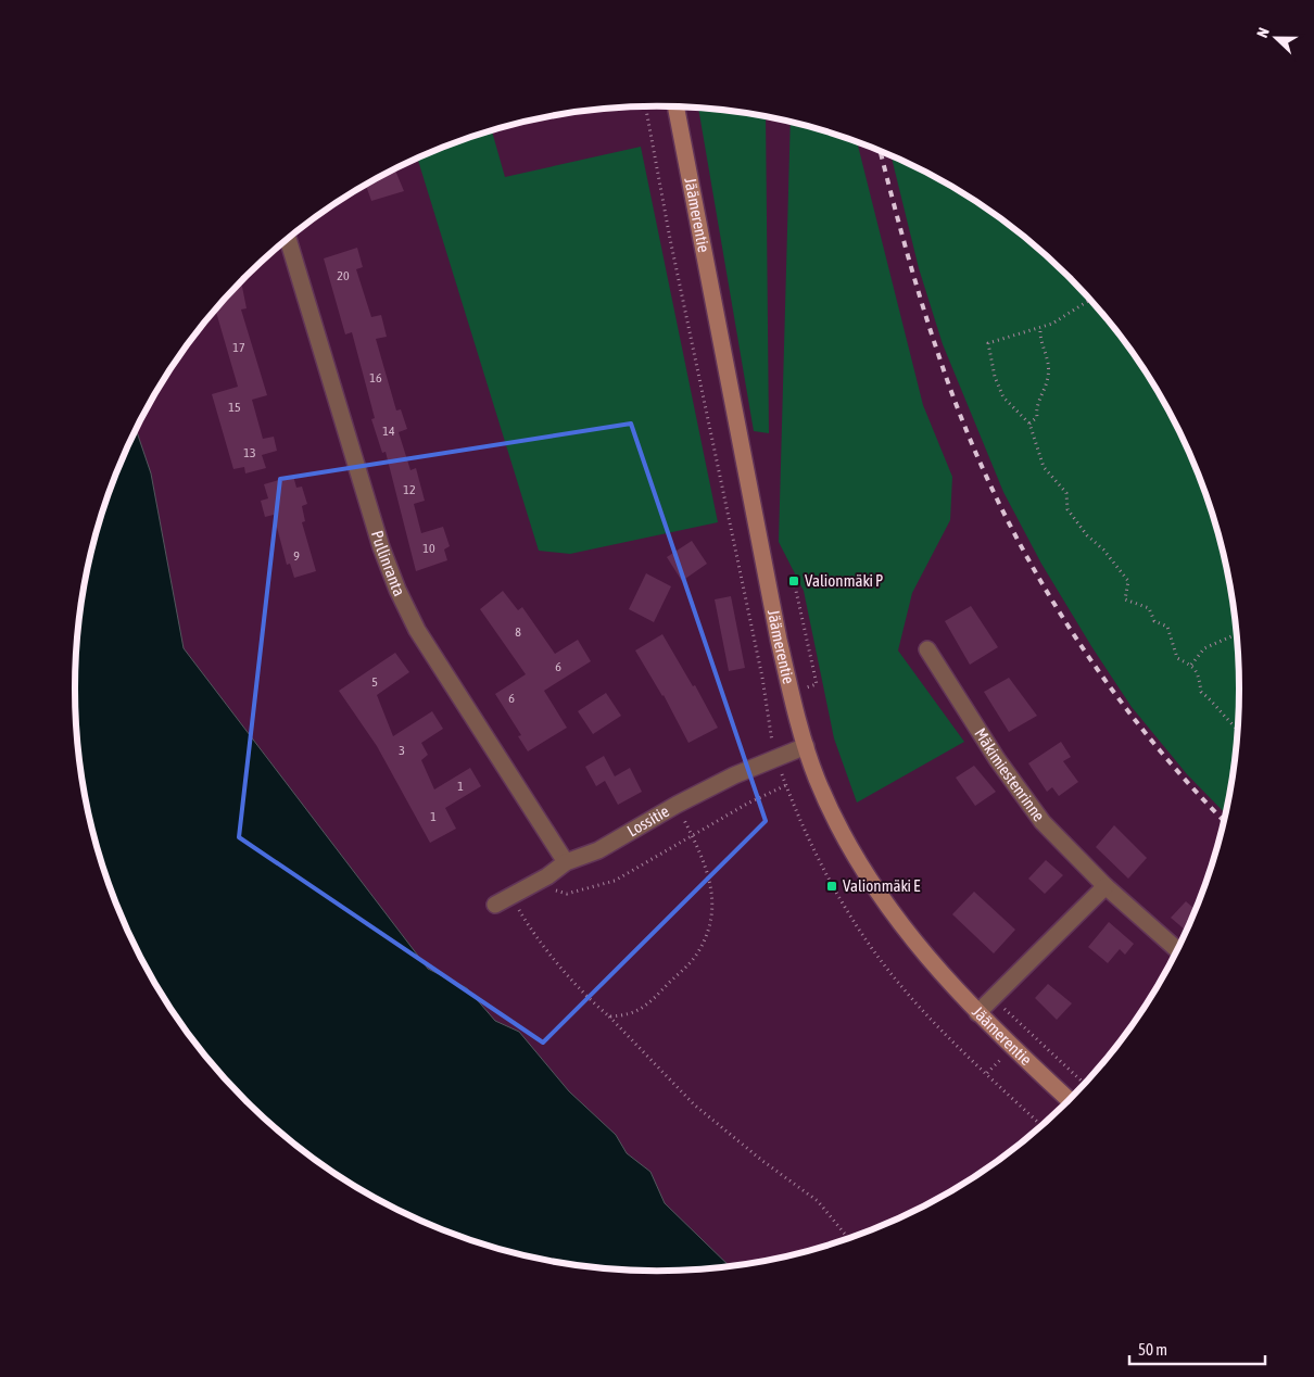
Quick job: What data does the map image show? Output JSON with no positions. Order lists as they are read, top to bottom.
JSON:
{
  "streets": {
    "main road": ["Jäämerentie"],
    "street": ["Pullinranta", "Mäkimiestenrinne", "Lossitie"]
  },
  "crossings": [
    ["Jäämerentie", "Lossitie"],
    ["Pullinranta", "Lossitie"]
  ],
  "places": {
    "transit": ["Valionmäki P", "Valionmäki E"]
  },
  "house_numbers": [
    "20",
    "17",
    "16",
    "15",
    "14",
    "13",
    "12",
    "10",
    "9",
    "8",
    "6",
    "5",
    "6",
    "3",
    "1",
    "1"
  ],
  "scale_bar": "50 m",
  "north": "left"
}
